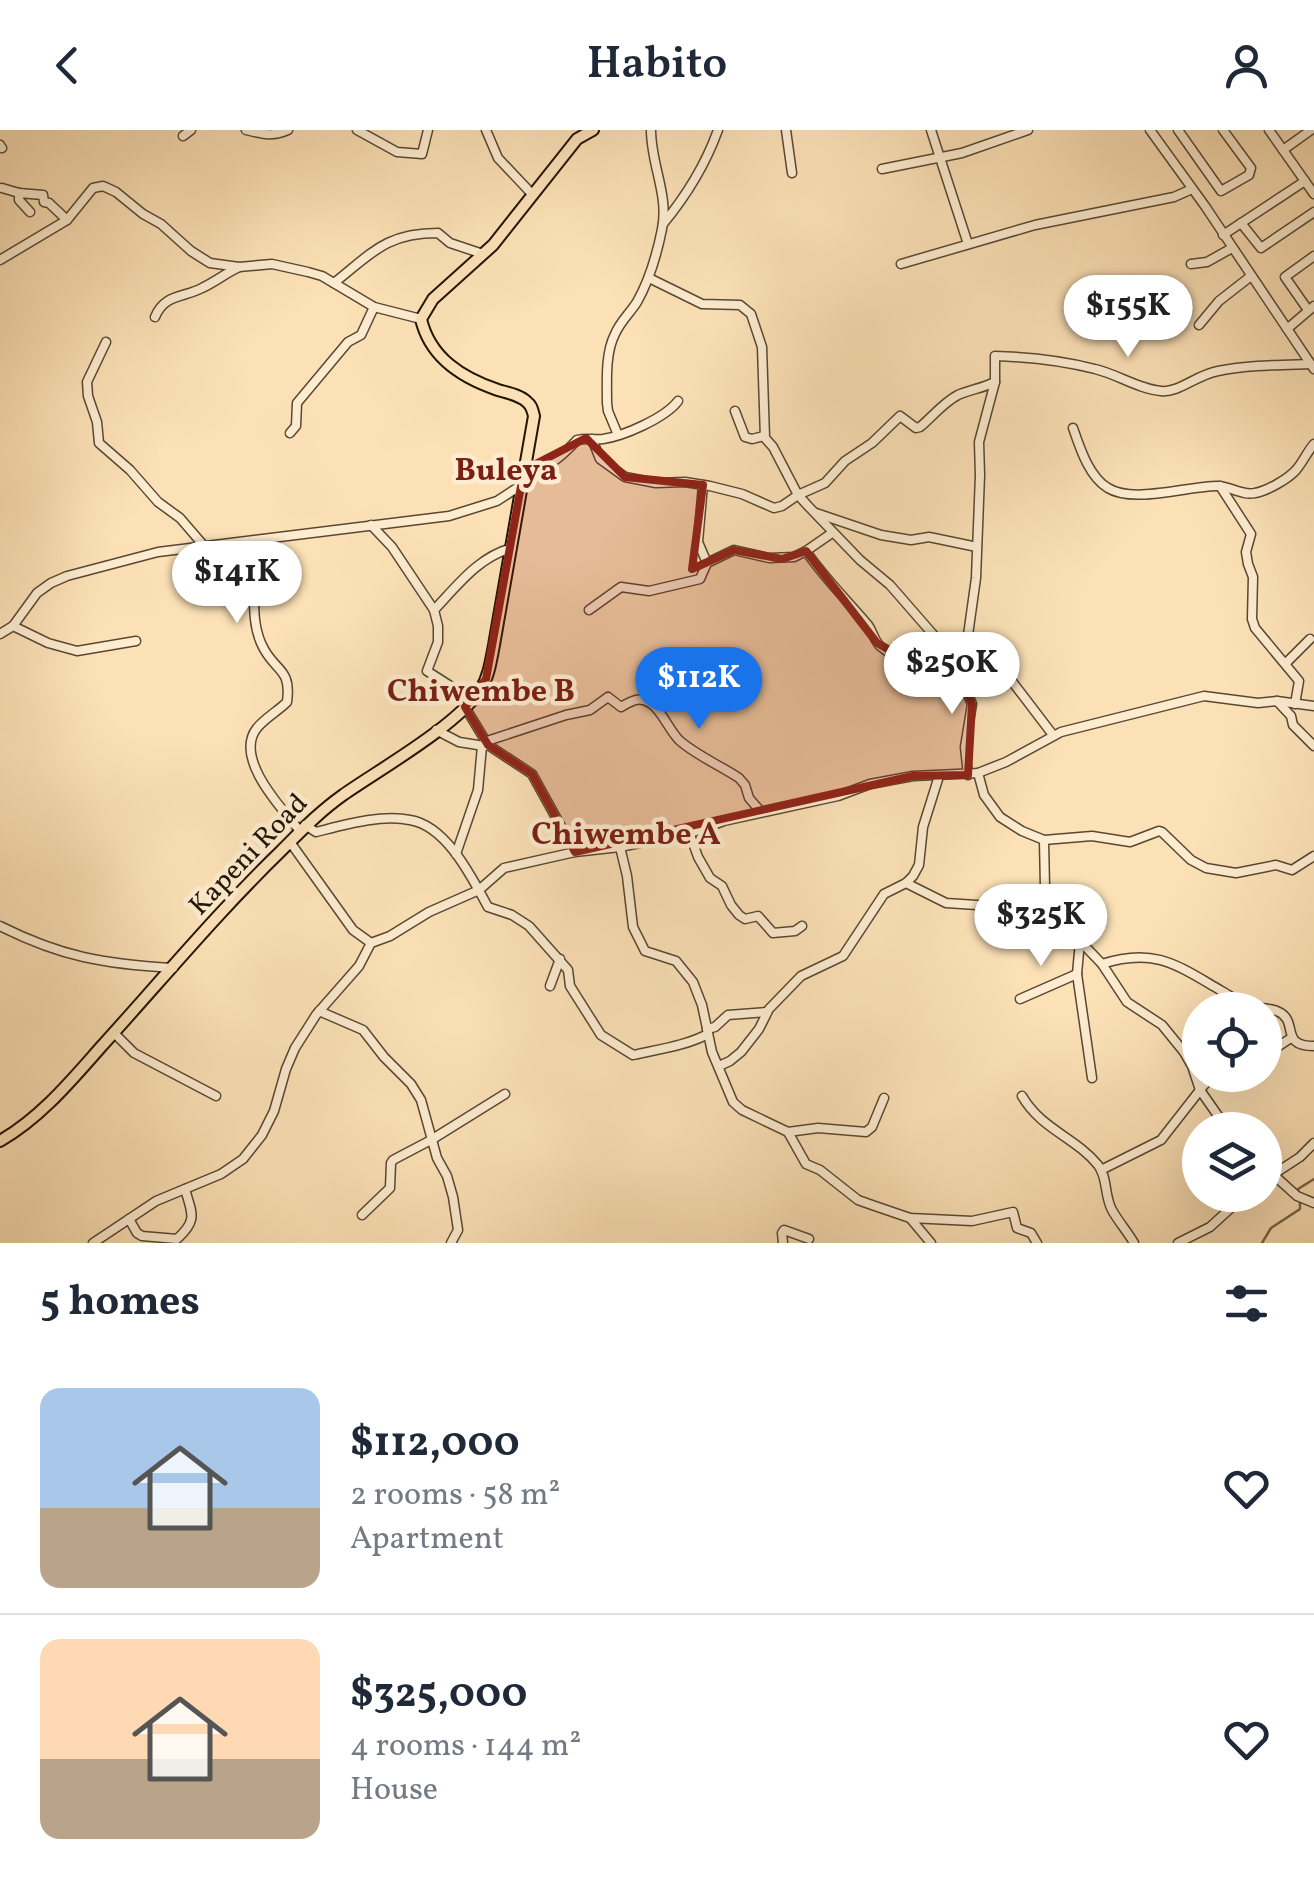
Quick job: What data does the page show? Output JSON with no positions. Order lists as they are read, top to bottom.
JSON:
{
  "streets": {
    "main road": ["Kapeni Road"]
  },
  "districts": ["Buleya", "Chiwembe B", "Chiwembe A"],
  "page": {
    "header": "Habito",
    "price": [
      "$155K",
      "$141K",
      "$250K",
      "$112K",
      "$325K"
    ],
    "heading": "5 homes",
    "list": [
      {
        "name": "$112,000",
        "note": "2 rooms · 58 m² · Apartment"
      },
      {
        "name": "$325,000",
        "note": "4 rooms · 144 m² · House"
      }
    ]
  }
}
